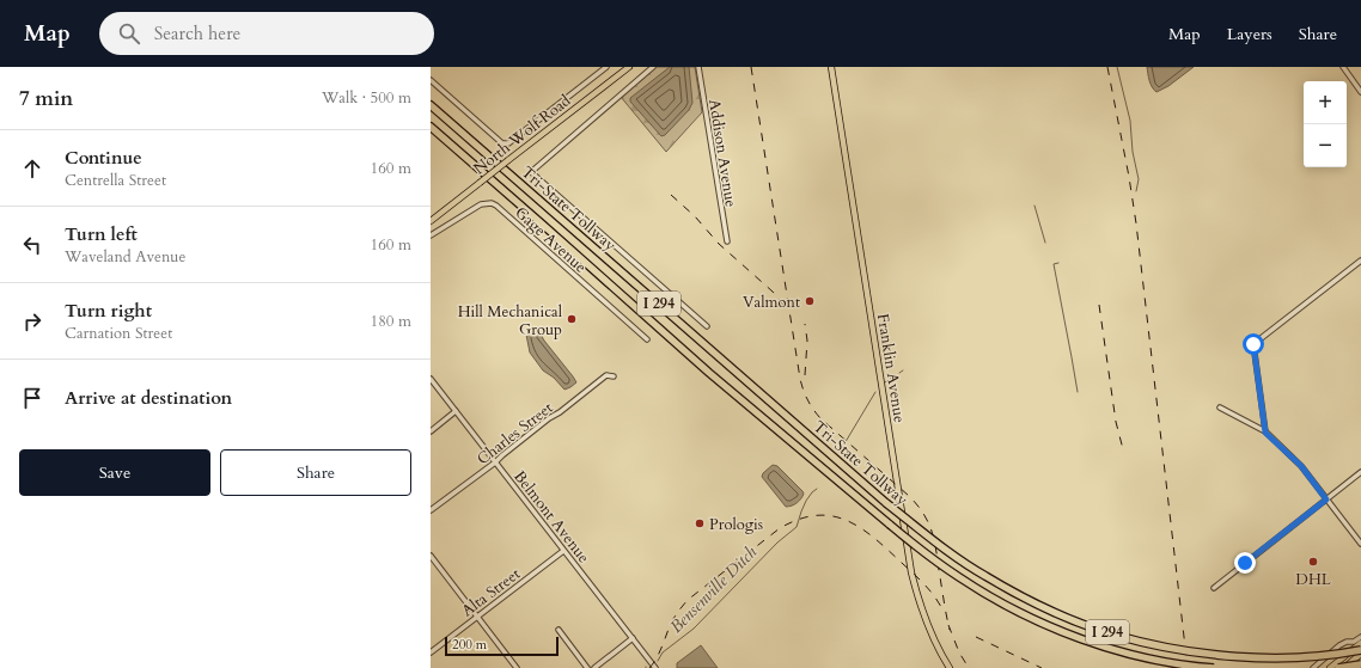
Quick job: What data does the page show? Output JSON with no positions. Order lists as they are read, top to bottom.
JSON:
{
  "streets": {
    "highway": ["Tri-State Tollway", "I 294"],
    "main road": ["North Wolf Road", "Franklin Avenue"],
    "street": [
      "Addison Avenue",
      "Gage Avenue",
      "Charles Street",
      "Belmont Avenue",
      "Alta Street"
    ]
  },
  "crossings": [
    ["Charles Street", "Belmont Avenue"],
    ["Belmont Avenue", "Alta Street"]
  ],
  "water": ["Bensenville Ditch"],
  "places": [
    "Valmont",
    "Hill Mechanical Group",
    "Prologis",
    "DHL"
  ],
  "scale_bar": "200 m",
  "page": {
    "header": "Map",
    "search": "Search here",
    "nav": ["Map", "Layers", "Share"],
    "heading": ["7 min", "Walk · 500 m"],
    "map_buttons": ["+", "−"],
    "list": [
      ["Continue", "Centrella Street", "160 m"],
      ["Turn left", "Waveland Avenue", "160 m"],
      ["Turn right", "Carnation Street", "180 m"],
      "Arrive at destination"
    ],
    "buttons": ["Save", "Share"],
    "scale": "200 m"
  }
}
